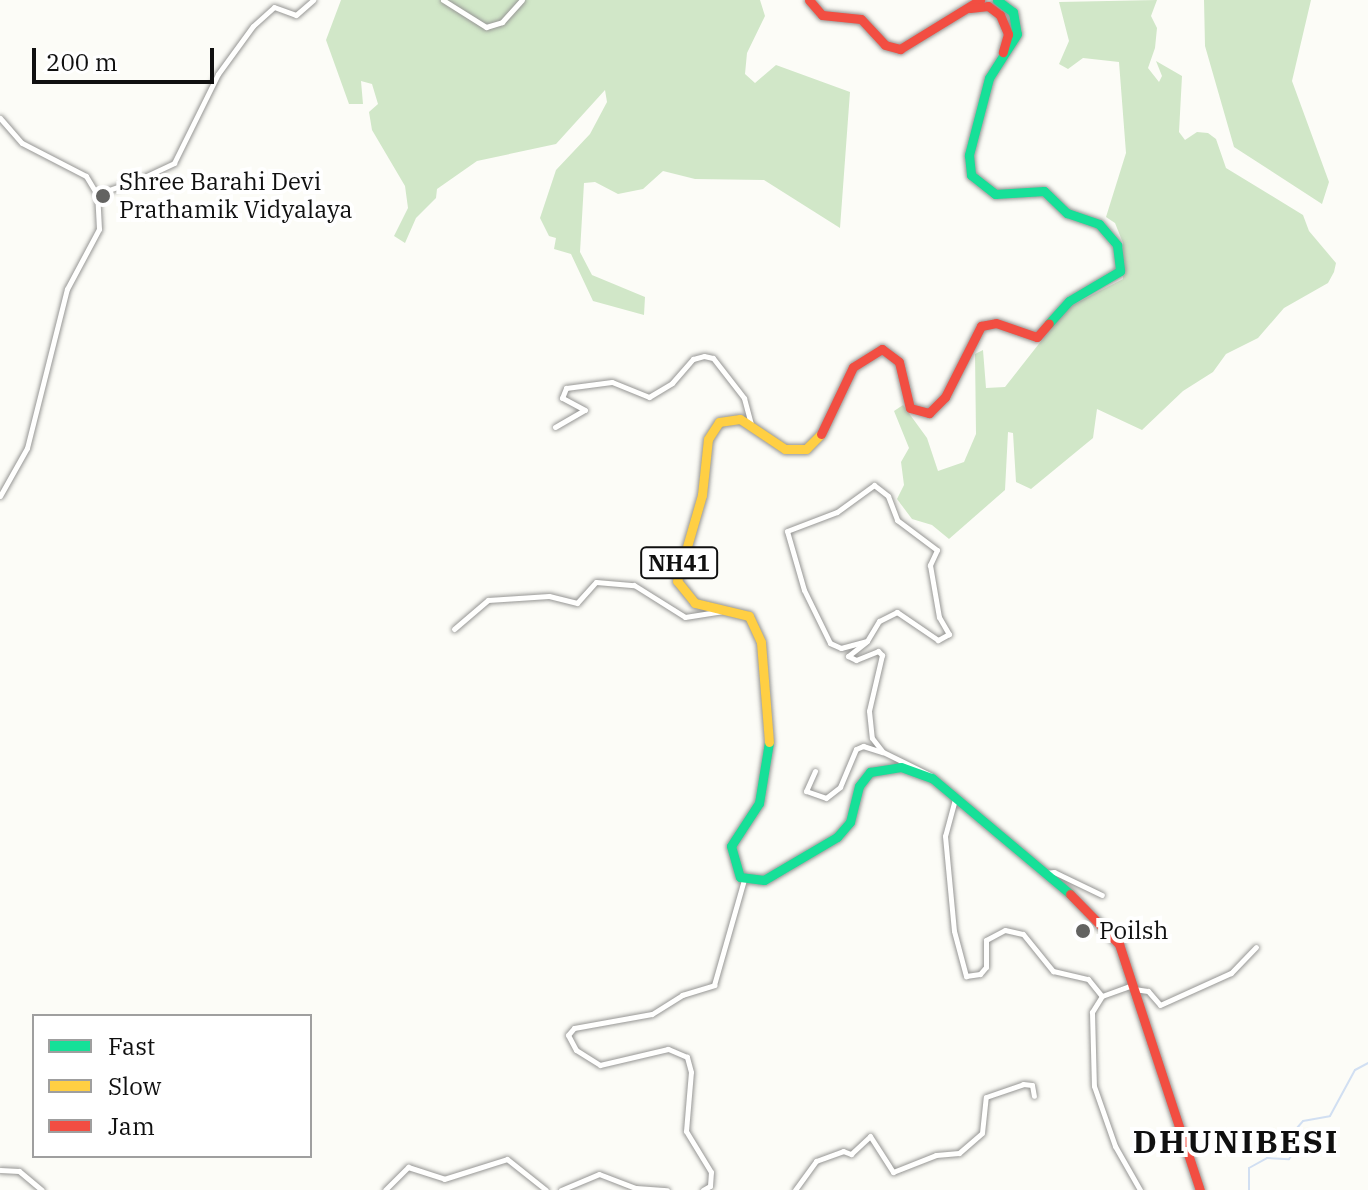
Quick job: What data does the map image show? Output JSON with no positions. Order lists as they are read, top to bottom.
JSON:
{
  "streets": {
    "highway": ["NH41"]
  },
  "districts": ["DHUNIBESI"],
  "places": ["Shree Barahi Devi Prathamik Vidyalaya", "Poilsh"],
  "legend": ["Fast", "Slow", "Jam"],
  "scale_bar": "200 m"
}
